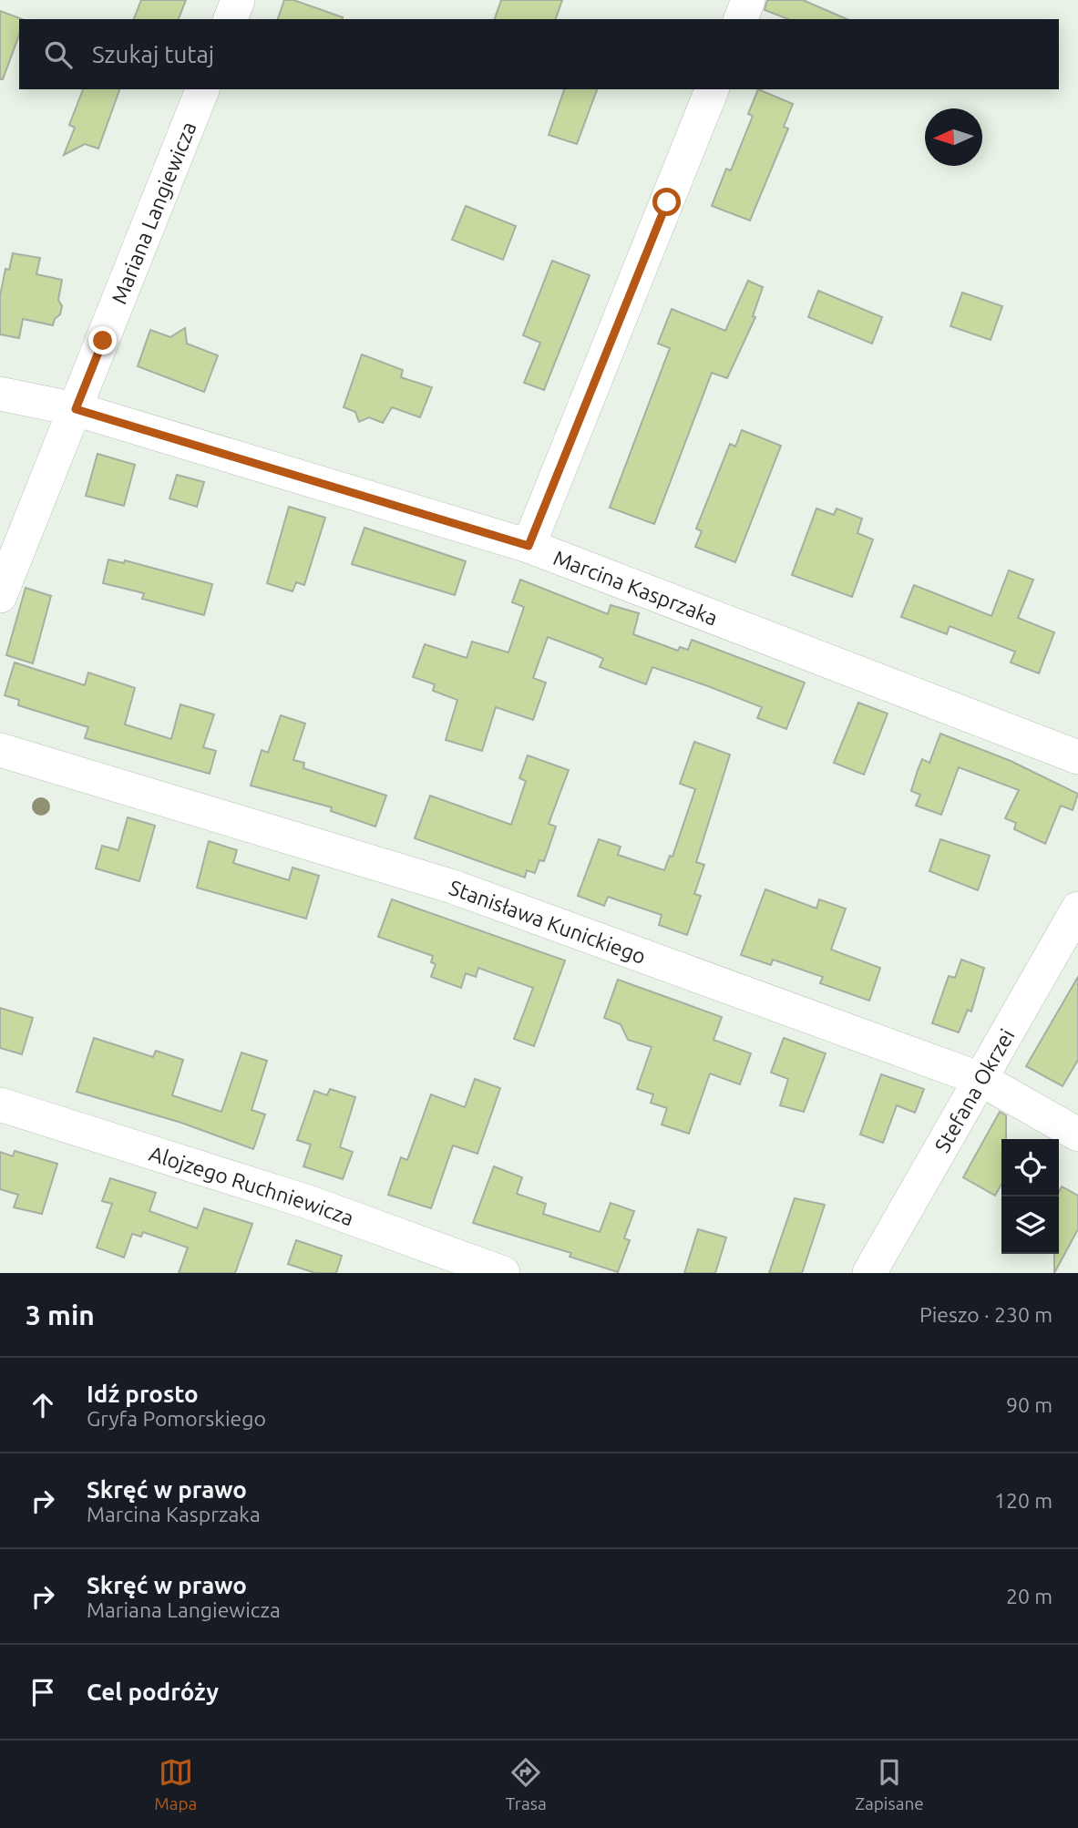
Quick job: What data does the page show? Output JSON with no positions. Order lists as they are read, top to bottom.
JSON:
{
  "streets": {
    "street": [
      "Mariana Langiewicza",
      "Marcina Kasprzaka",
      "Stanisława Kunickiego",
      "Stefana Okrzei",
      "Alojzego Ruchniewicza"
    ]
  },
  "crossings": [
    ["Mariana Langiewicza", "Marcina Kasprzaka"],
    ["Stanisława Kunickiego", "Stefana Okrzei"]
  ],
  "north": "left",
  "page": {
    "search": "Szukaj tutaj",
    "heading": ["3 min", "Pieszo · 230 m"],
    "list": [
      ["Idź prosto", "Gryfa Pomorskiego", "90 m"],
      ["Skręć w prawo", "Marcina Kasprzaka", "120 m"],
      ["Skręć w prawo", "Mariana Langiewicza", "20 m"],
      "Cel podróży"
    ],
    "nav": ["Mapa", "Trasa", "Zapisane"]
  }
}
